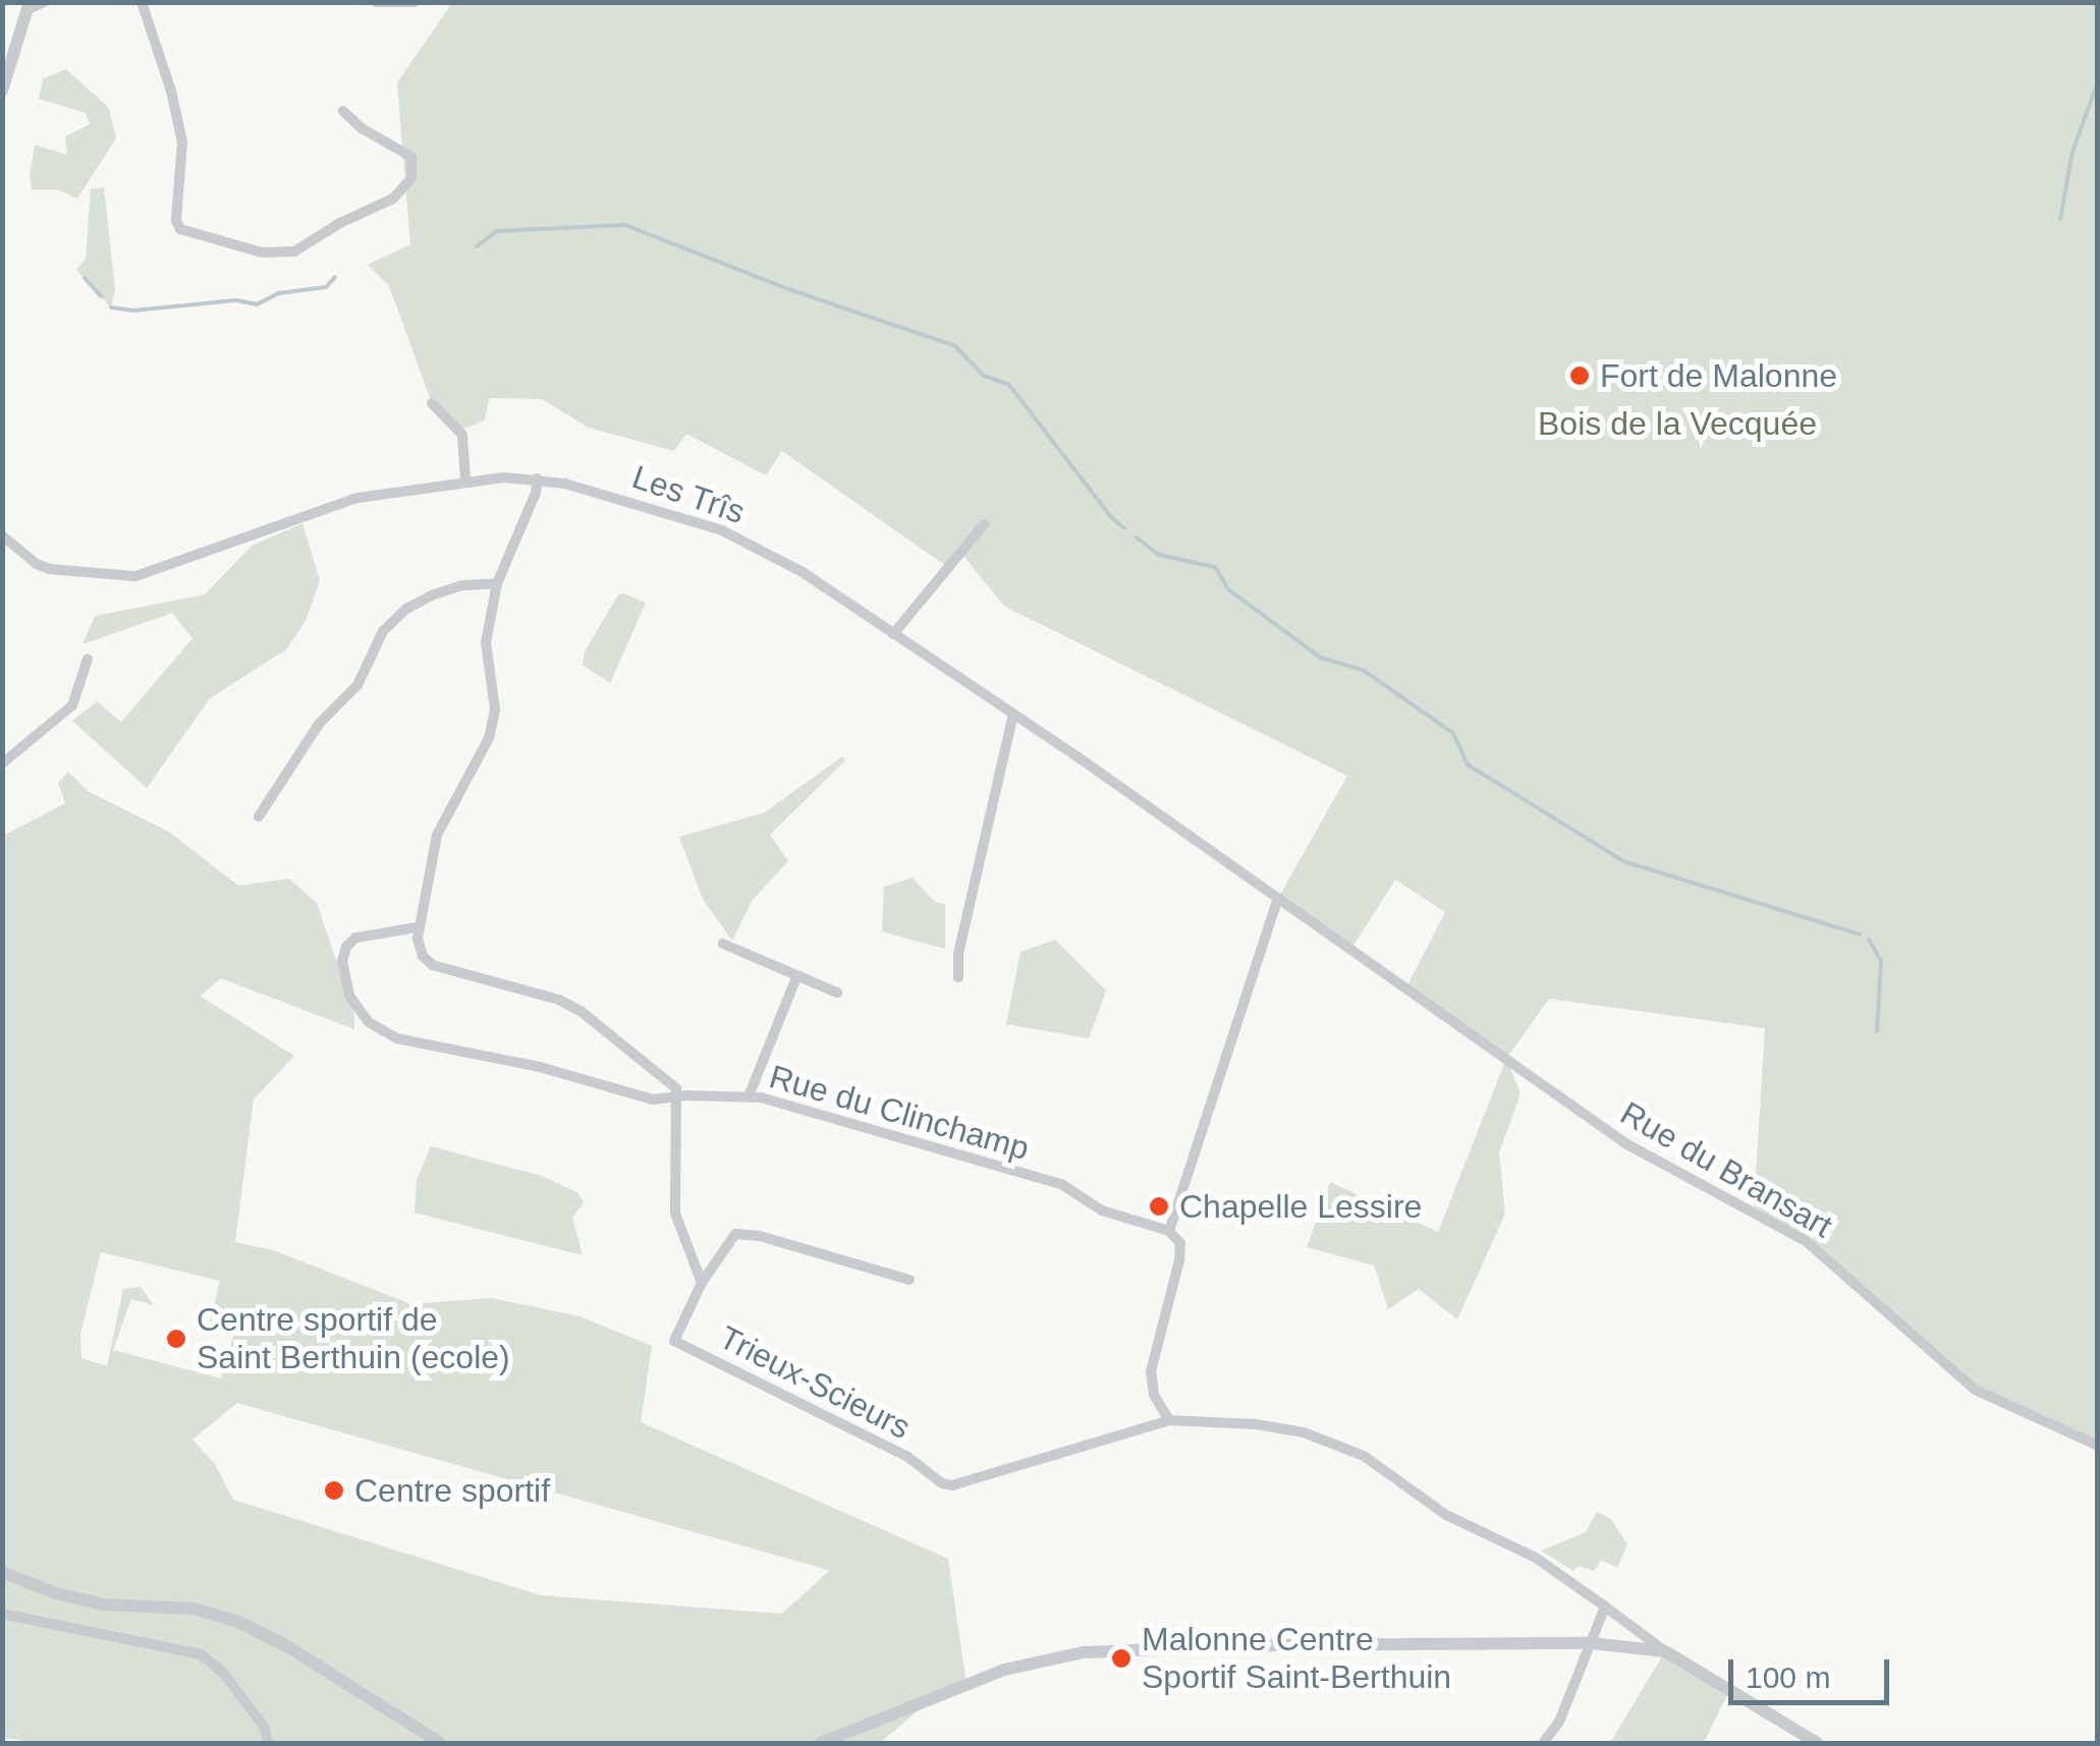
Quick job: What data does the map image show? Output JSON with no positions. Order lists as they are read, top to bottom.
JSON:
{
  "streets": {
    "street": [
      "Les Trîs",
      "Rue du Clinchamp",
      "Rue du Bransart",
      "Trieux-Scieurs"
    ]
  },
  "crossings": [
    ["Les Trîs", "Rue du Bransart"],
    ["Rue du Clinchamp", "Trieux-Scieurs"]
  ],
  "parks": ["Bois de la Vecquée"],
  "places": [
    "Fort de Malonne",
    "Chapelle Lessire",
    "Centre sportif de Saint Berthuin (ecole)",
    "Centre sportif",
    "Malonne Centre Sportif Saint-Berthuin"
  ],
  "scale_bar": "100 m"
}
